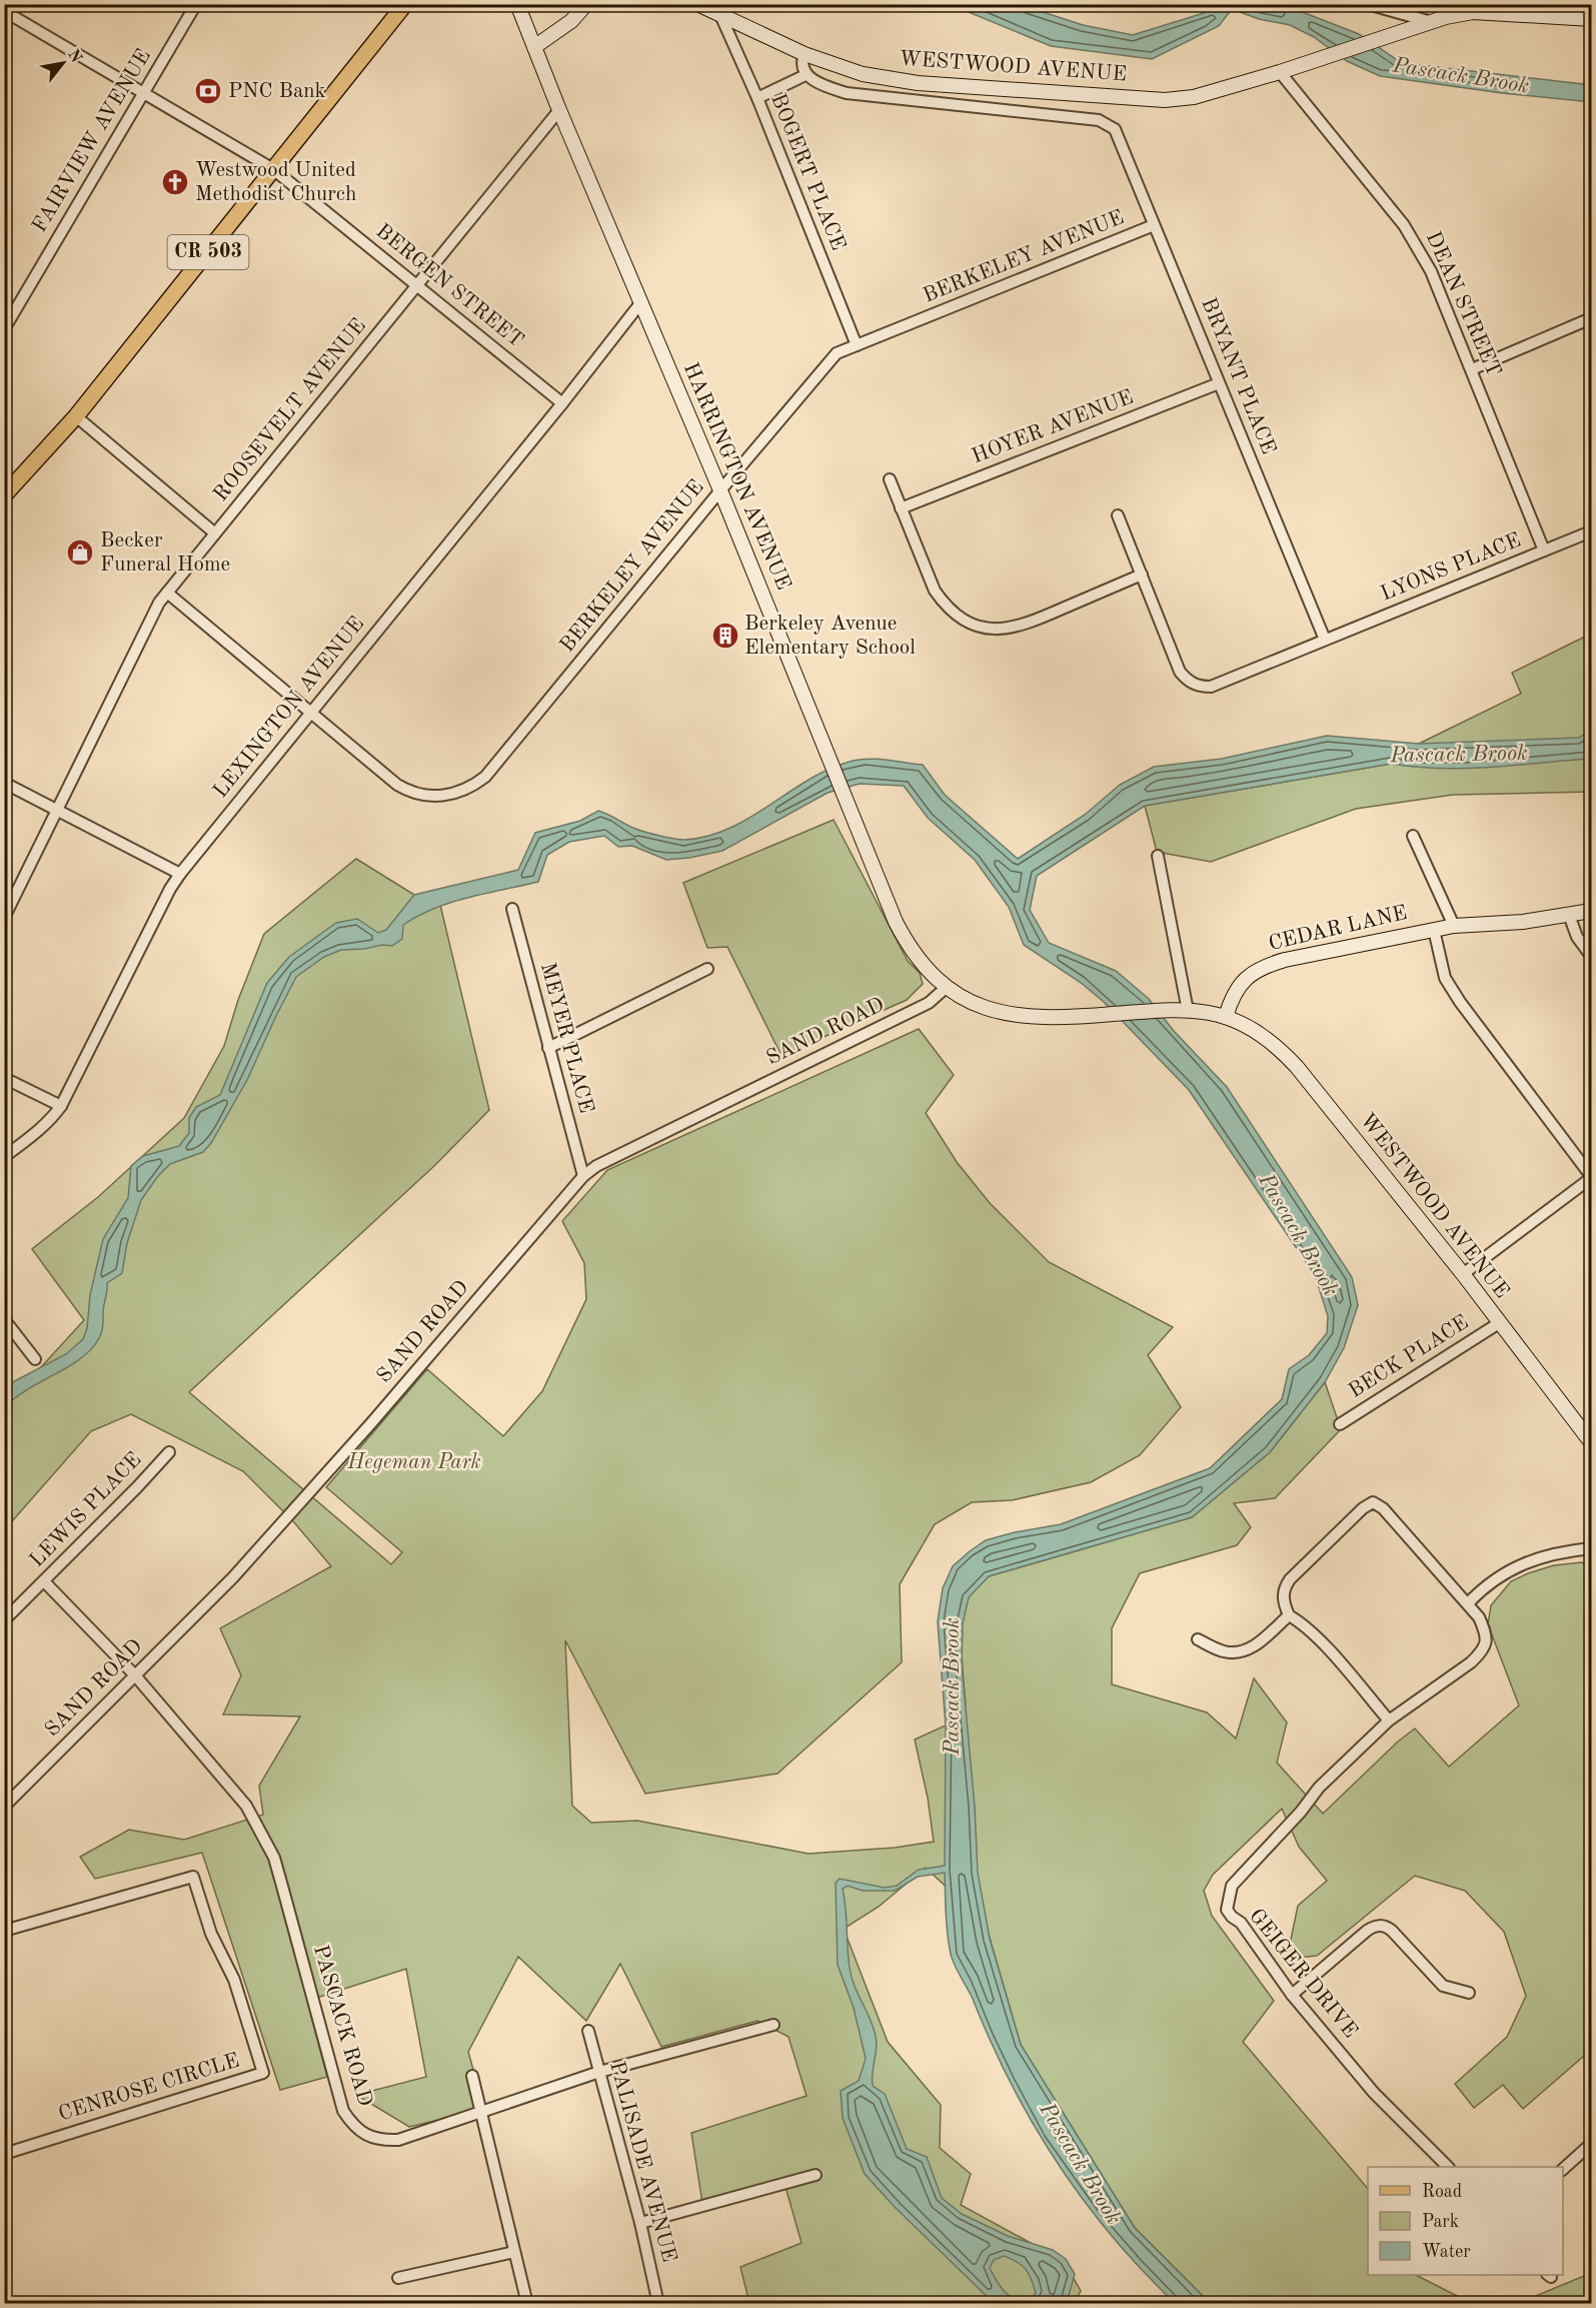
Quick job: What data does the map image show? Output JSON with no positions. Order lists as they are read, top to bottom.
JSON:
{
  "streets": {
    "main road": ["CR 503"],
    "street": [
      "WESTWOOD AVENUE",
      "FAIRVIEW AVENUE",
      "BOGERT PLACE",
      "BERKELEY AVENUE",
      "BERGEN STREET",
      "DEAN STREET",
      "BRYANT PLACE",
      "ROOSEVELT AVENUE",
      "HOYER AVENUE",
      "HARRINGTON AVENUE",
      "LYONS PLACE",
      "LEXINGTON AVENUE",
      "CEDAR LANE",
      "SAND ROAD",
      "MEYER PLACE",
      "BECK PLACE",
      "LEWIS PLACE",
      "GEIGER DRIVE",
      "PASCACK ROAD",
      "CENROSE CIRCLE",
      "PALISADE AVENUE"
    ]
  },
  "crossings": [
    ["WESTWOOD AVENUE", "BOGERT PLACE"],
    ["WESTWOOD AVENUE", "DEAN STREET"],
    ["WESTWOOD AVENUE", "CEDAR LANE"],
    ["WESTWOOD AVENUE", "BECK PLACE"],
    ["FAIRVIEW AVENUE", "BERGEN STREET"],
    ["BOGERT PLACE", "BERKELEY AVENUE"],
    ["CR 503", "BERGEN STREET"],
    ["BERKELEY AVENUE", "BRYANT PLACE"],
    ["BERKELEY AVENUE", "ROOSEVELT AVENUE"],
    ["BERKELEY AVENUE", "HARRINGTON AVENUE"],
    ["BERKELEY AVENUE", "LEXINGTON AVENUE"],
    ["BERGEN STREET", "ROOSEVELT AVENUE"],
    ["BERGEN STREET", "LEXINGTON AVENUE"],
    ["DEAN STREET", "LYONS PLACE"],
    ["BRYANT PLACE", "HOYER AVENUE"],
    ["BRYANT PLACE", "LYONS PLACE"],
    ["ROOSEVELT AVENUE", "HARRINGTON AVENUE"],
    ["HARRINGTON AVENUE", "LEXINGTON AVENUE"],
    ["HARRINGTON AVENUE", "SAND ROAD"],
    ["SAND ROAD", "MEYER PLACE"],
    ["SAND ROAD", "PASCACK ROAD"],
    ["LEWIS PLACE", "PASCACK ROAD"],
    ["PASCACK ROAD", "PALISADE AVENUE"]
  ],
  "water": ["Pascack Brook"],
  "parks": ["Hegeman Park"],
  "places": {
    "bank": ["PNC Bank"],
    "church": ["Westwood United Methodist Church"],
    "shop": ["Becker Funeral Home"],
    "building": ["Berkeley Avenue Elementary School"]
  },
  "legend": ["Road", "Park", "Water"],
  "north": "top right"
}
